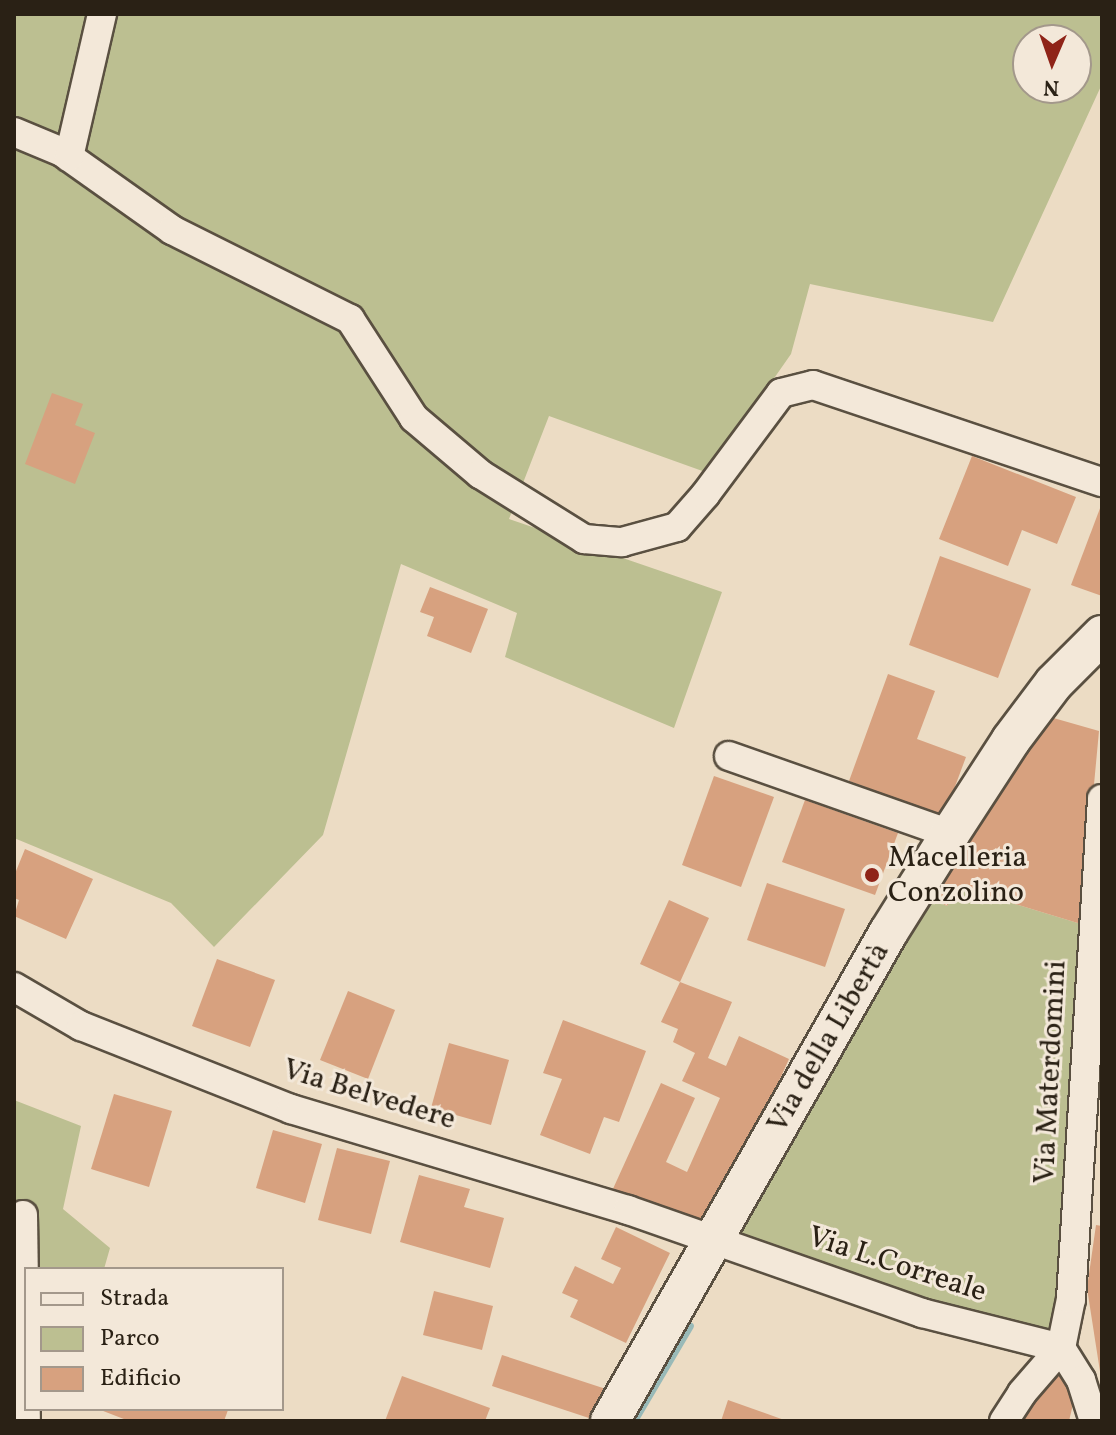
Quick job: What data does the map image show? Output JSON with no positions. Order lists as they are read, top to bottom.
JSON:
{
  "streets": {
    "main road": ["Via della Libertà"],
    "street": ["Via Materdomini", "Via Belvedere", "Via L.Correale"]
  },
  "crossings": [
    ["Via della Libertà", "Via Belvedere"],
    ["Via della Libertà", "Via L.Correale"],
    ["Via Materdomini", "Via L.Correale"],
    ["Via Belvedere", "Via L.Correale"]
  ],
  "places": ["Macelleria Conzolino"],
  "legend": ["Strada", "Parco", "Edificio"],
  "north": "bottom"
}
